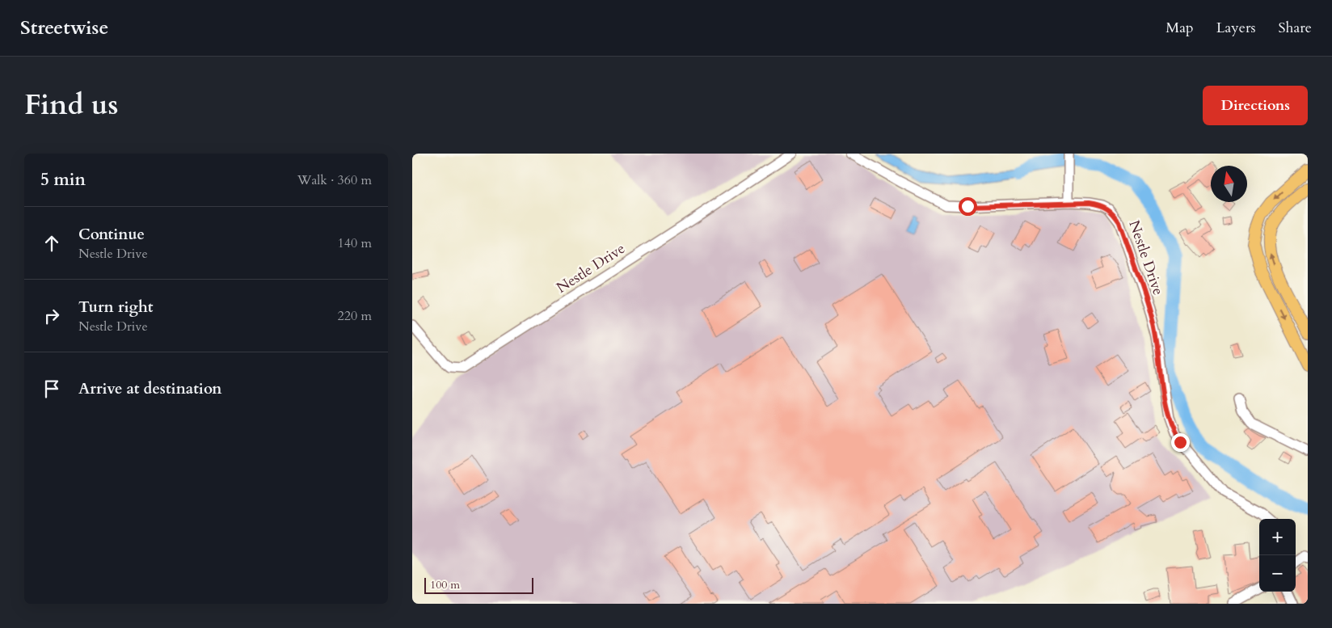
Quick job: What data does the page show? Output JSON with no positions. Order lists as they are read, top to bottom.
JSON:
{
  "streets": {
    "street": ["Nestle Drive"]
  },
  "scale_bar": "100 m",
  "north": "top",
  "page": {
    "header": "Streetwise",
    "nav": ["Map", "Layers", "Share"],
    "title": "Find us",
    "buttons": "Directions",
    "heading": ["5 min", "Walk · 360 m"],
    "list": [
      ["Continue", "Nestle Drive", "140 m"],
      ["Turn right", "Nestle Drive", "220 m"],
      "Arrive at destination"
    ],
    "map_buttons": ["+", "−"],
    "scale": "100 m"
  }
}
